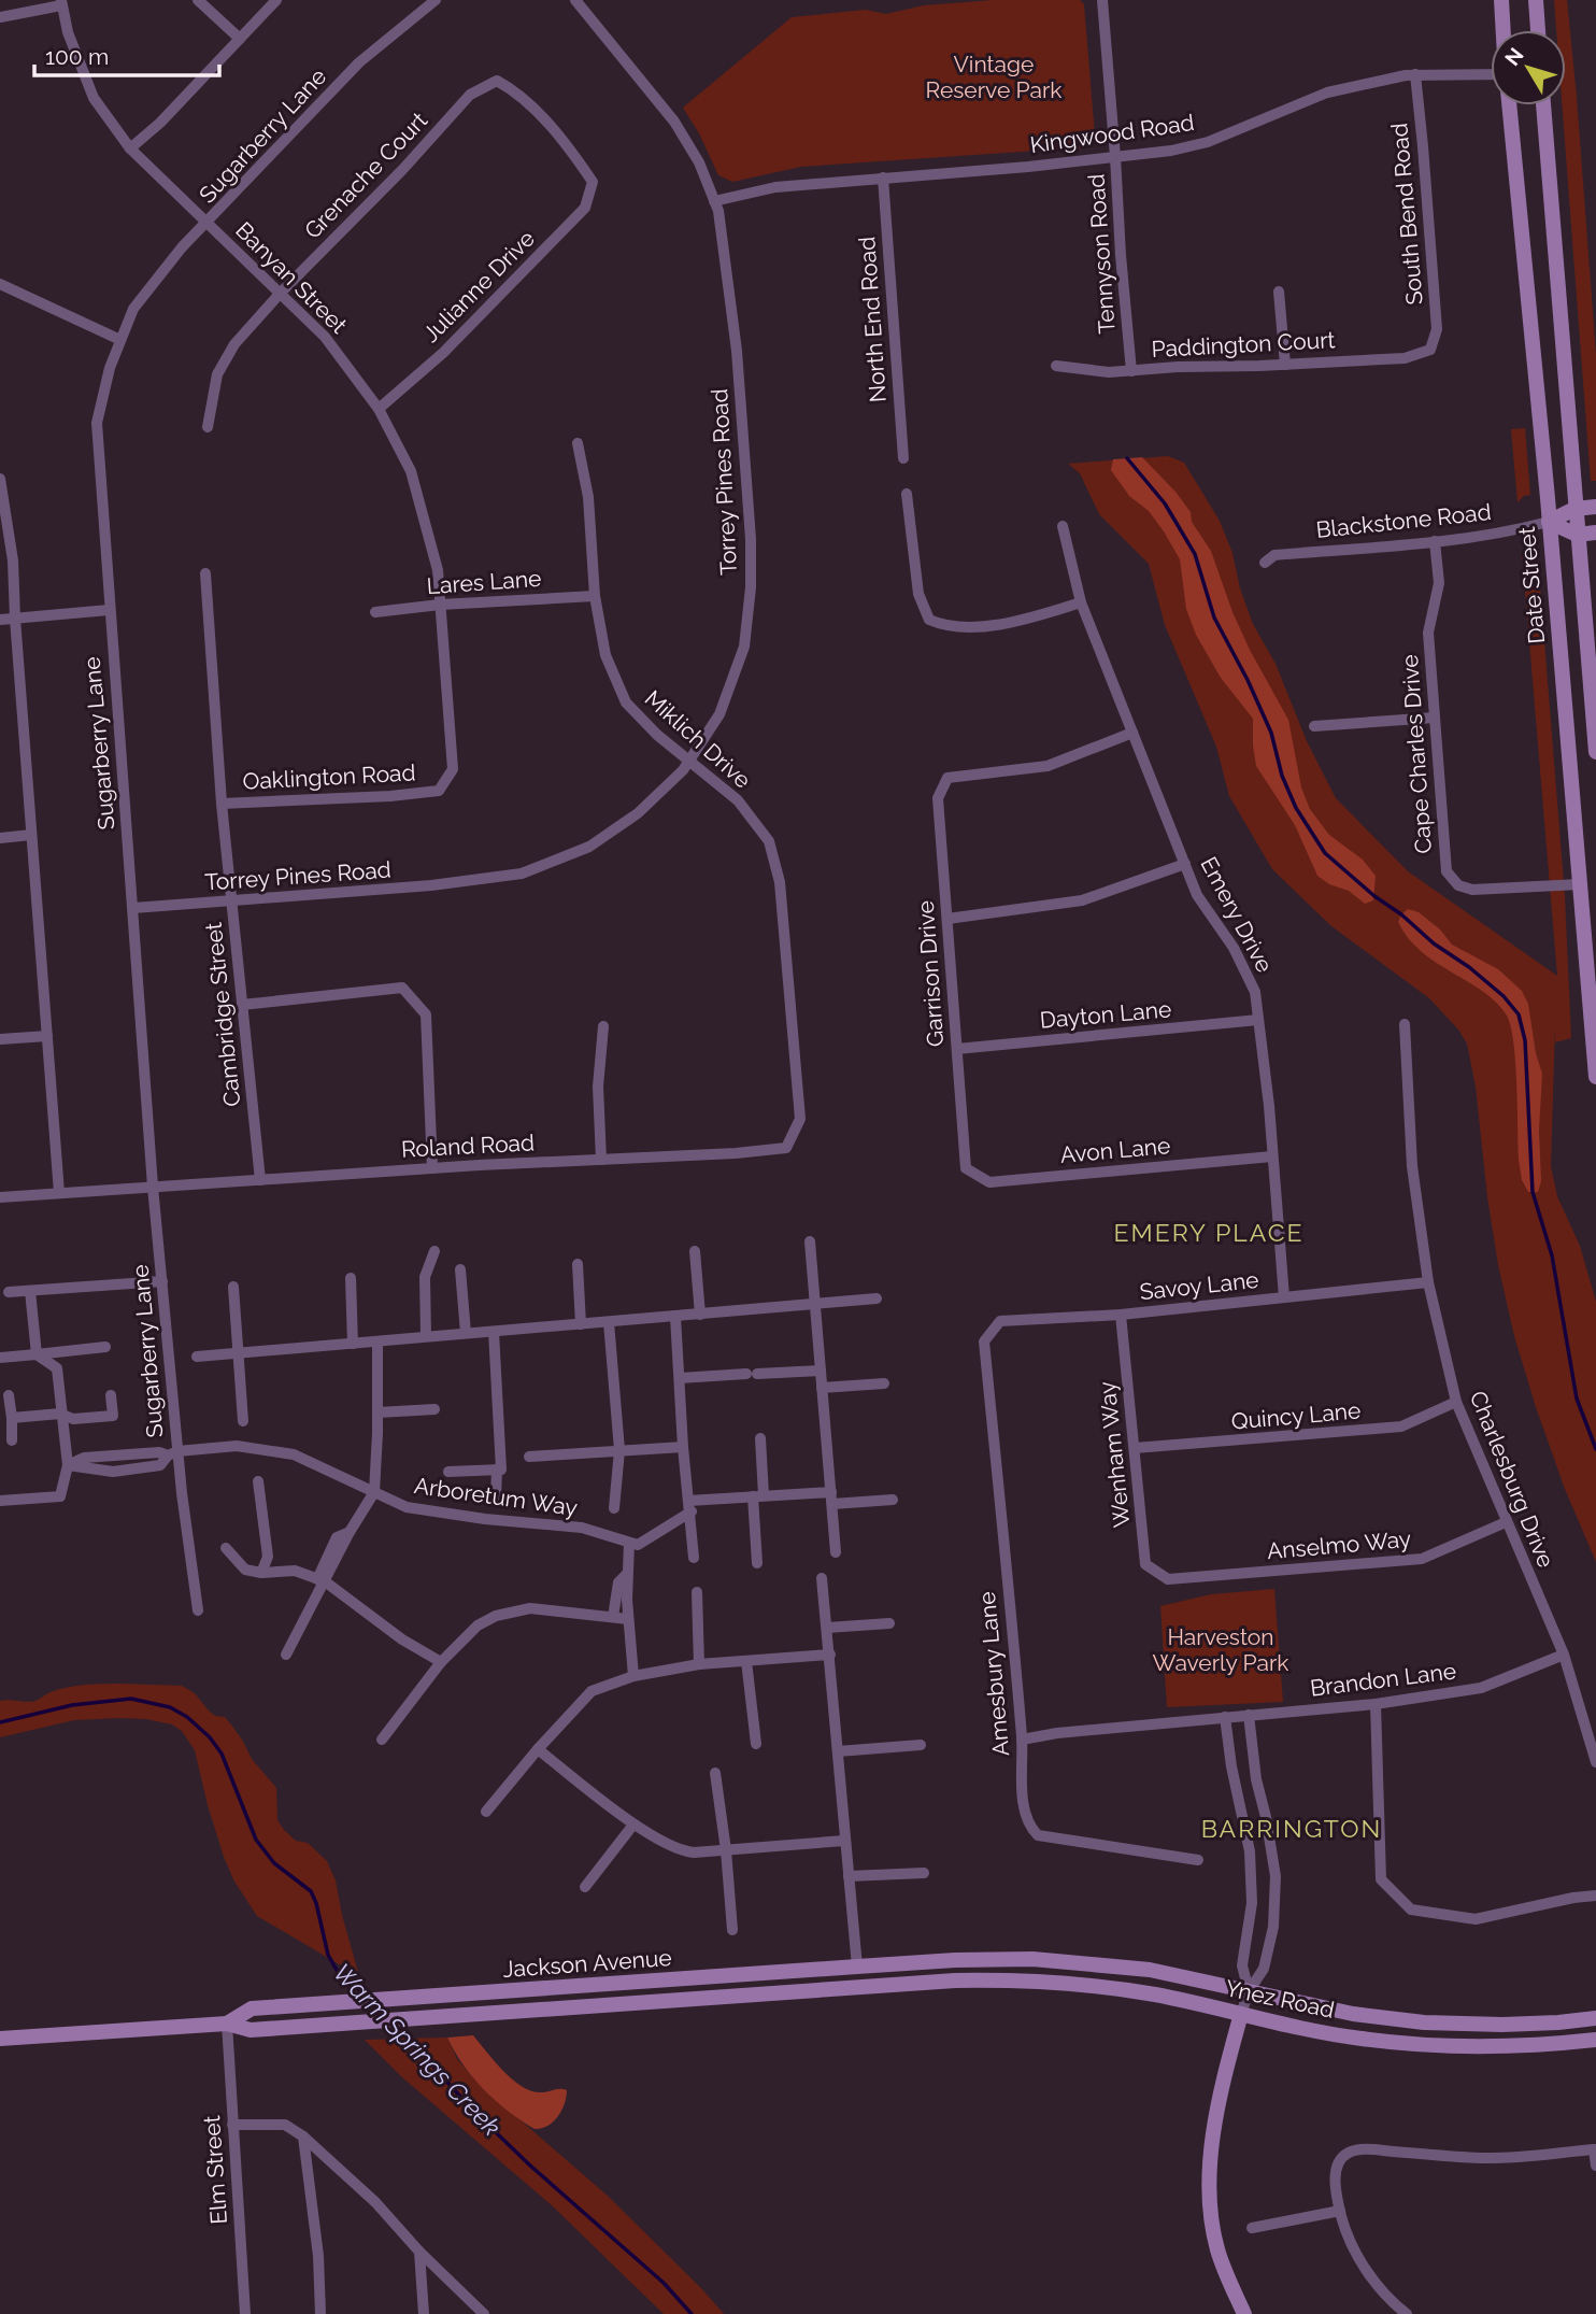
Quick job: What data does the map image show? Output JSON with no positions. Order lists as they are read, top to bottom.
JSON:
{
  "streets": {
    "main road": ["Date Street", "Jackson Avenue", "Ynez Road"],
    "street": [
      "Kingwood Road",
      "Sugarberry Lane",
      "Grenache Court",
      "South Bend Road",
      "Tennyson Road",
      "Banyan Street",
      "Julianne Drive",
      "North End Road",
      "Paddington Court",
      "Torrey Pines Road",
      "Blackstone Road",
      "Lares Lane",
      "Miklich Drive",
      "Cape Charles Drive",
      "Oaklington Road",
      "Emery Drive",
      "Garrison Drive",
      "Cambridge Street",
      "Dayton Lane",
      "Roland Road",
      "Avon Lane",
      "Savoy Lane",
      "Quincy Lane",
      "Wenham Way",
      "Charlesburg Drive",
      "Arboretum Way",
      "Anselmo Way",
      "Amesbury Lane",
      "Brandon Lane",
      "Elm Street"
    ]
  },
  "crossings": [
    ["Kingwood Road", "South Bend Road"],
    ["Kingwood Road", "Tennyson Road"],
    ["Kingwood Road", "North End Road"],
    ["Kingwood Road", "Torrey Pines Road"],
    ["Sugarberry Lane", "Banyan Street"],
    ["Sugarberry Lane", "Torrey Pines Road"],
    ["Sugarberry Lane", "Roland Road"],
    ["Sugarberry Lane", "Arboretum Way"],
    ["Grenache Court", "Banyan Street"],
    ["Grenache Court", "Julianne Drive"],
    ["South Bend Road", "Paddington Court"],
    ["Tennyson Road", "Paddington Court"],
    ["Banyan Street", "Julianne Drive"],
    ["Banyan Street", "Lares Lane"],
    ["Banyan Street", "Oaklington Road"],
    ["Torrey Pines Road", "Miklich Drive"],
    ["Torrey Pines Road", "Cambridge Street"],
    ["Blackstone Road", "Date Street"],
    ["Blackstone Road", "Cape Charles Drive"],
    ["Lares Lane", "Miklich Drive"],
    ["Date Street", "Cape Charles Drive"],
    ["Miklich Drive", "Roland Road"],
    ["Oaklington Road", "Cambridge Street"],
    ["Emery Drive", "Garrison Drive"],
    ["Emery Drive", "Dayton Lane"],
    ["Emery Drive", "Avon Lane"],
    ["Emery Drive", "Savoy Lane"],
    ["Garrison Drive", "Dayton Lane"],
    ["Garrison Drive", "Avon Lane"],
    ["Cambridge Street", "Roland Road"],
    ["Savoy Lane", "Wenham Way"],
    ["Savoy Lane", "Charlesburg Drive"],
    ["Savoy Lane", "Amesbury Lane"],
    ["Quincy Lane", "Wenham Way"],
    ["Quincy Lane", "Charlesburg Drive"],
    ["Wenham Way", "Anselmo Way"],
    ["Charlesburg Drive", "Anselmo Way"],
    ["Charlesburg Drive", "Brandon Lane"],
    ["Amesbury Lane", "Brandon Lane"],
    ["Jackson Avenue", "Ynez Road"],
    ["Jackson Avenue", "Elm Street"]
  ],
  "districts": ["EMERY PLACE", "BARRINGTON"],
  "water": ["Warm Springs Creek"],
  "parks": ["Vintage Reserve Park", "Harveston Waverly Park"],
  "scale_bar": "100 m",
  "north": "top left"
}
